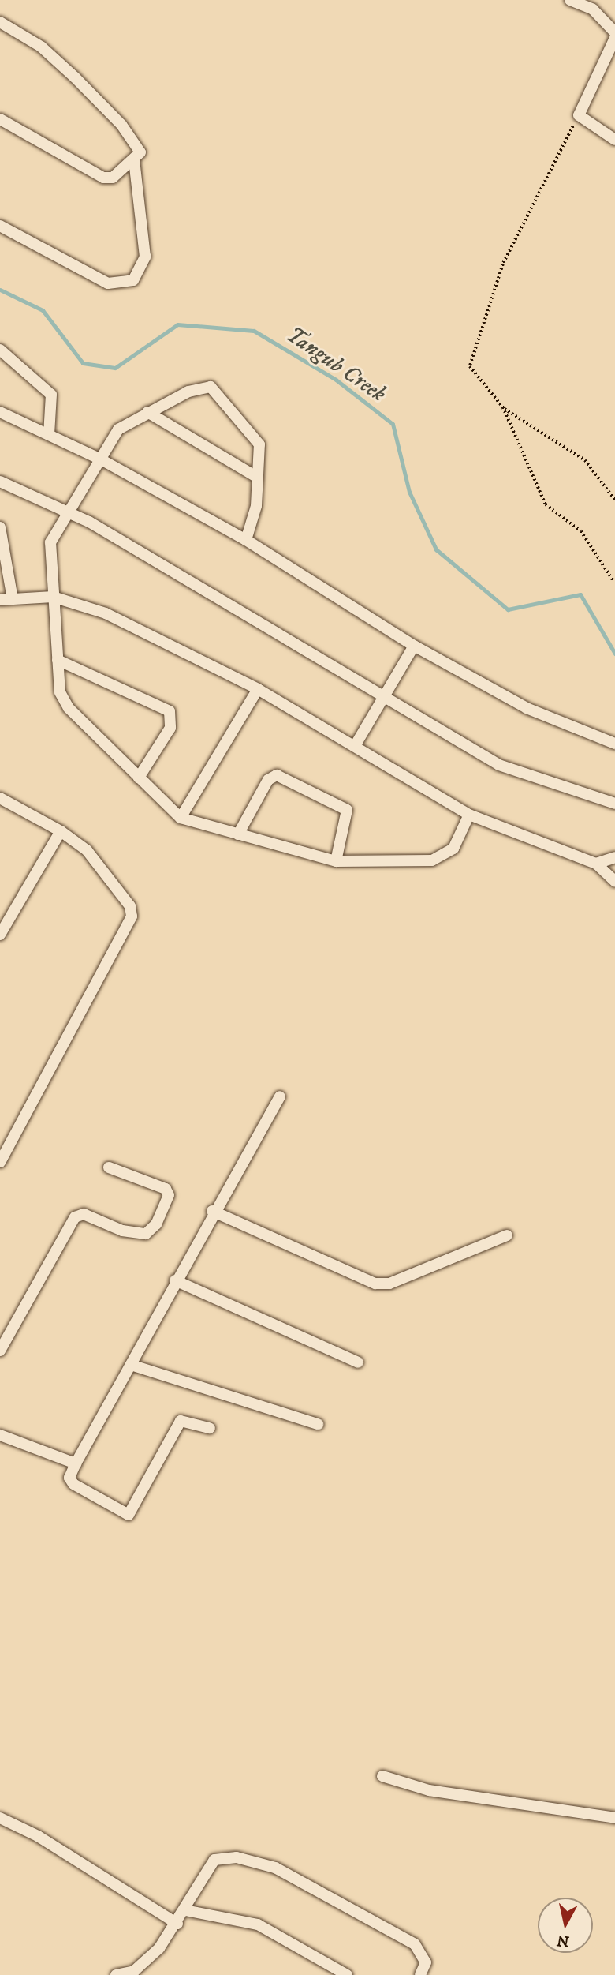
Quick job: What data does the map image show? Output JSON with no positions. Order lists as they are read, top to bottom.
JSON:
{
  "water": ["Tangub Creek"],
  "north": "bottom"
}
